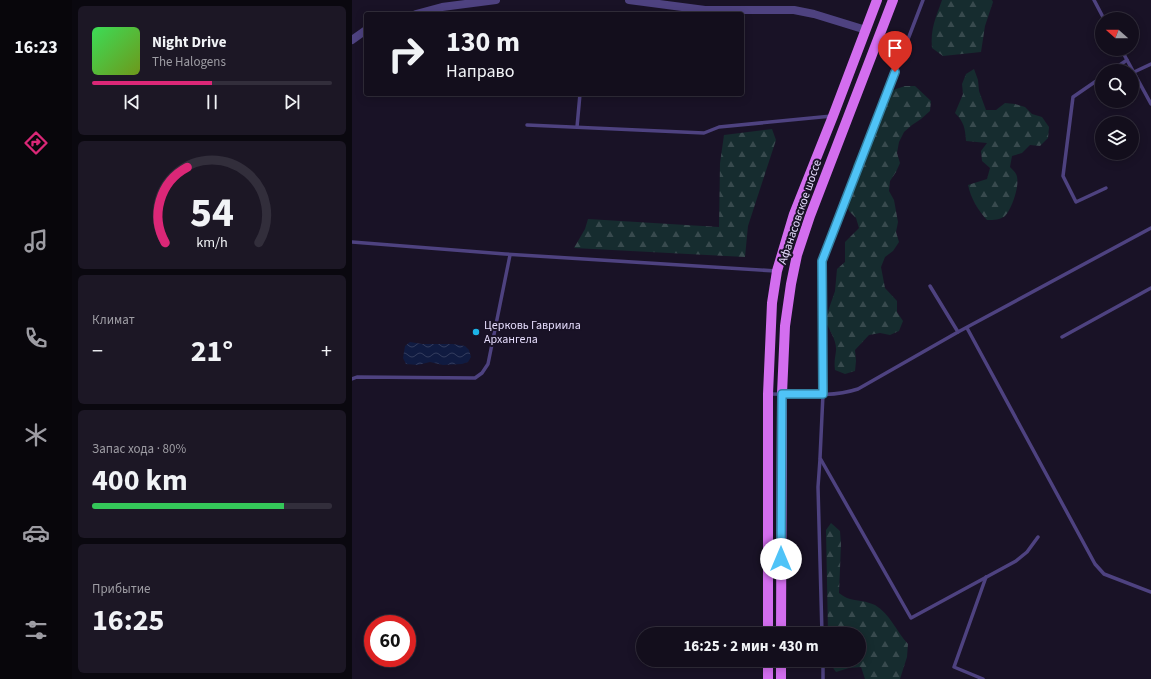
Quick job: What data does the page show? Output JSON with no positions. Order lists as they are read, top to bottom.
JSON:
{
  "streets": {
    "main road": ["Афанасовское шоссе"]
  },
  "places": ["Церковь Гавриила Архангела"],
  "north": "left",
  "page": {
    "tabs": "16:23",
    "turn": ["130 m", "Направо"],
    "song": ["Night Drive", "The Halogens"],
    "tile": [
      "Климат",
      ["Запас хода · 80%", "400 km"],
      ["Прибытие", "16:25"]
    ],
    "heat": ["−", "21°", "+"],
    "limit": "60",
    "trip": "16:25 · 2 мин · 430 m",
    "gauge": ["54", "km/h"]
  }
}
